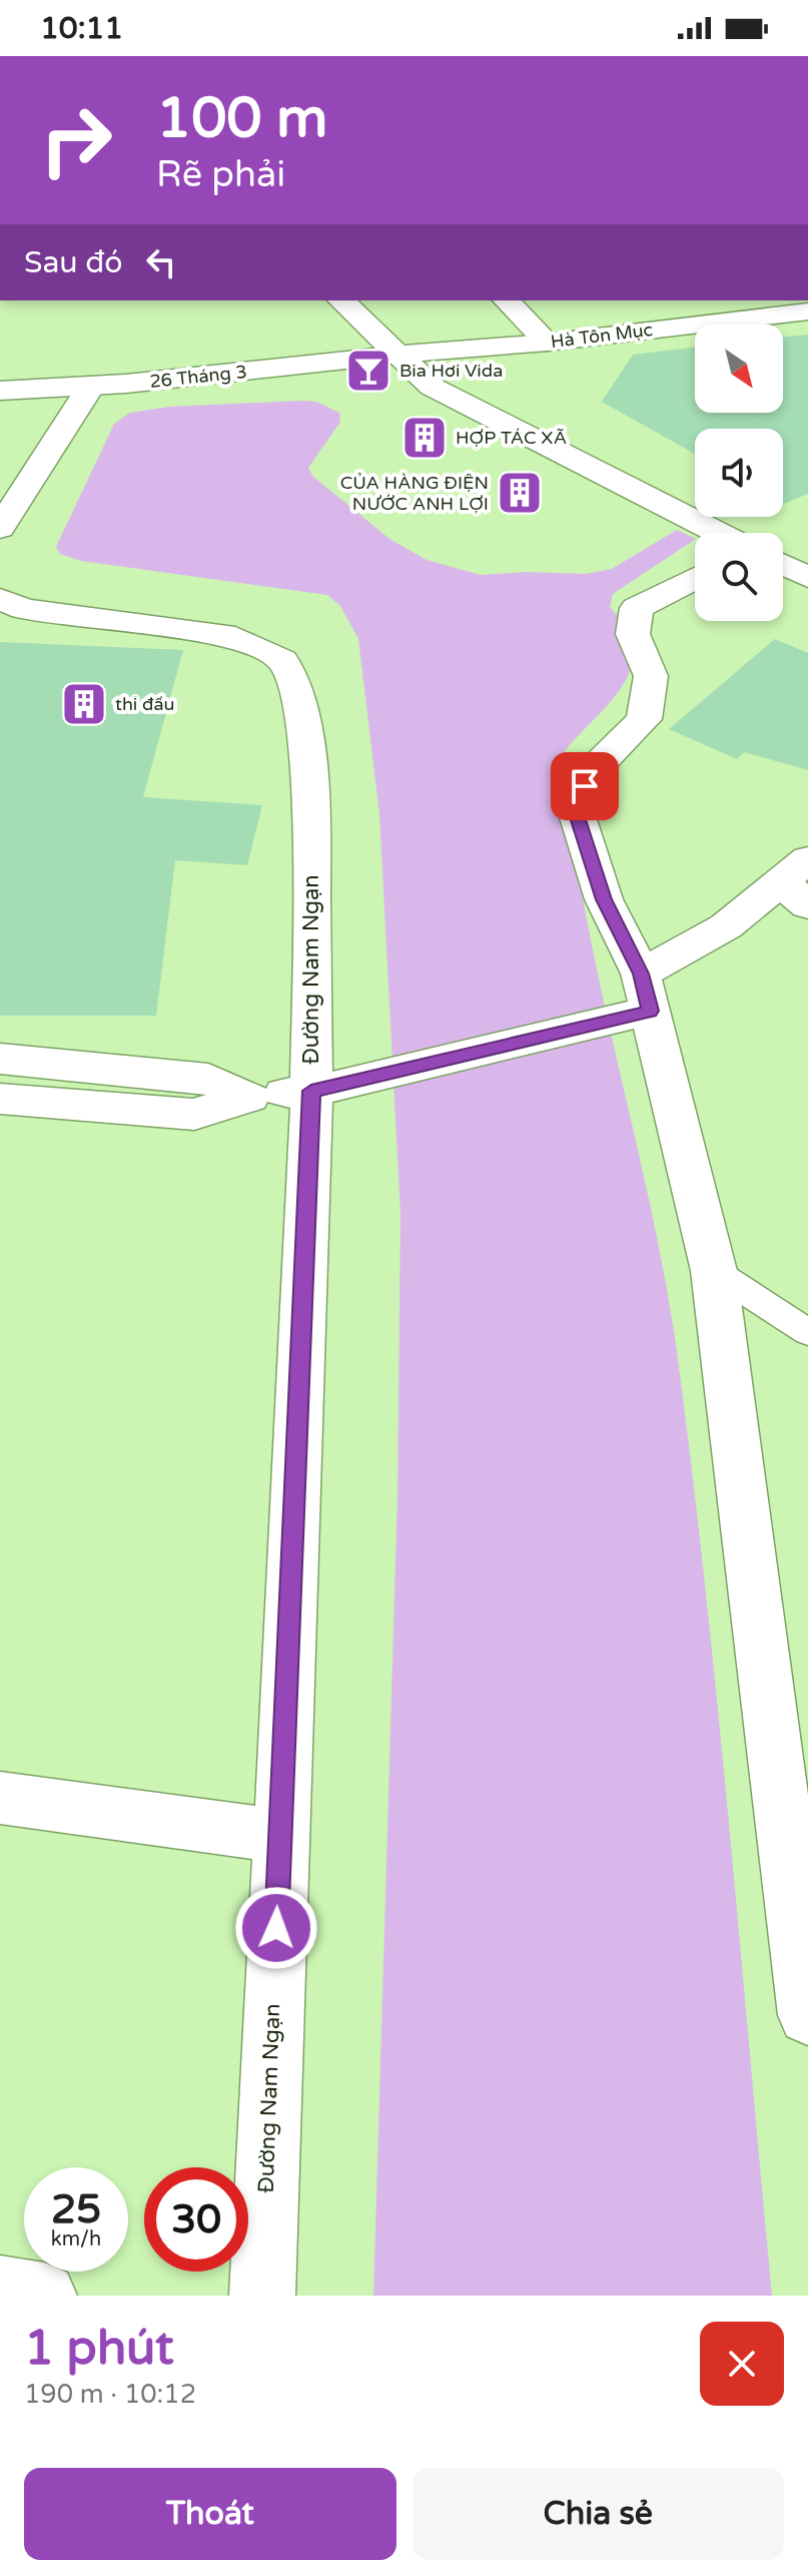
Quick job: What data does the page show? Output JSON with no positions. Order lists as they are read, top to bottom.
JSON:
{
  "streets": {
    "street": ["Hà Tôn Mục", "26 Tháng 3", "Đường Nam Ngạn"]
  },
  "crossings": [
    ["Hà Tôn Mục", "26 Tháng 3"]
  ],
  "places": {
    "bar": ["Bia Hơi Vida"],
    "building": ["HỢP TÁC XÃ", "CỦA HÀNG ĐIỆN NƯỚC ANH LỢI", "thi đấu"]
  },
  "north": "bottom right",
  "page": {
    "status": "10:11",
    "turn": ["100 m", "Rẽ phải"],
    "then": "Sau đó",
    "speed": "25 km/h",
    "limit": "30",
    "heading": ["1 phút", "190 m · 10:12"],
    "buttons": ["Thoát", "Chia sẻ"]
  }
}
